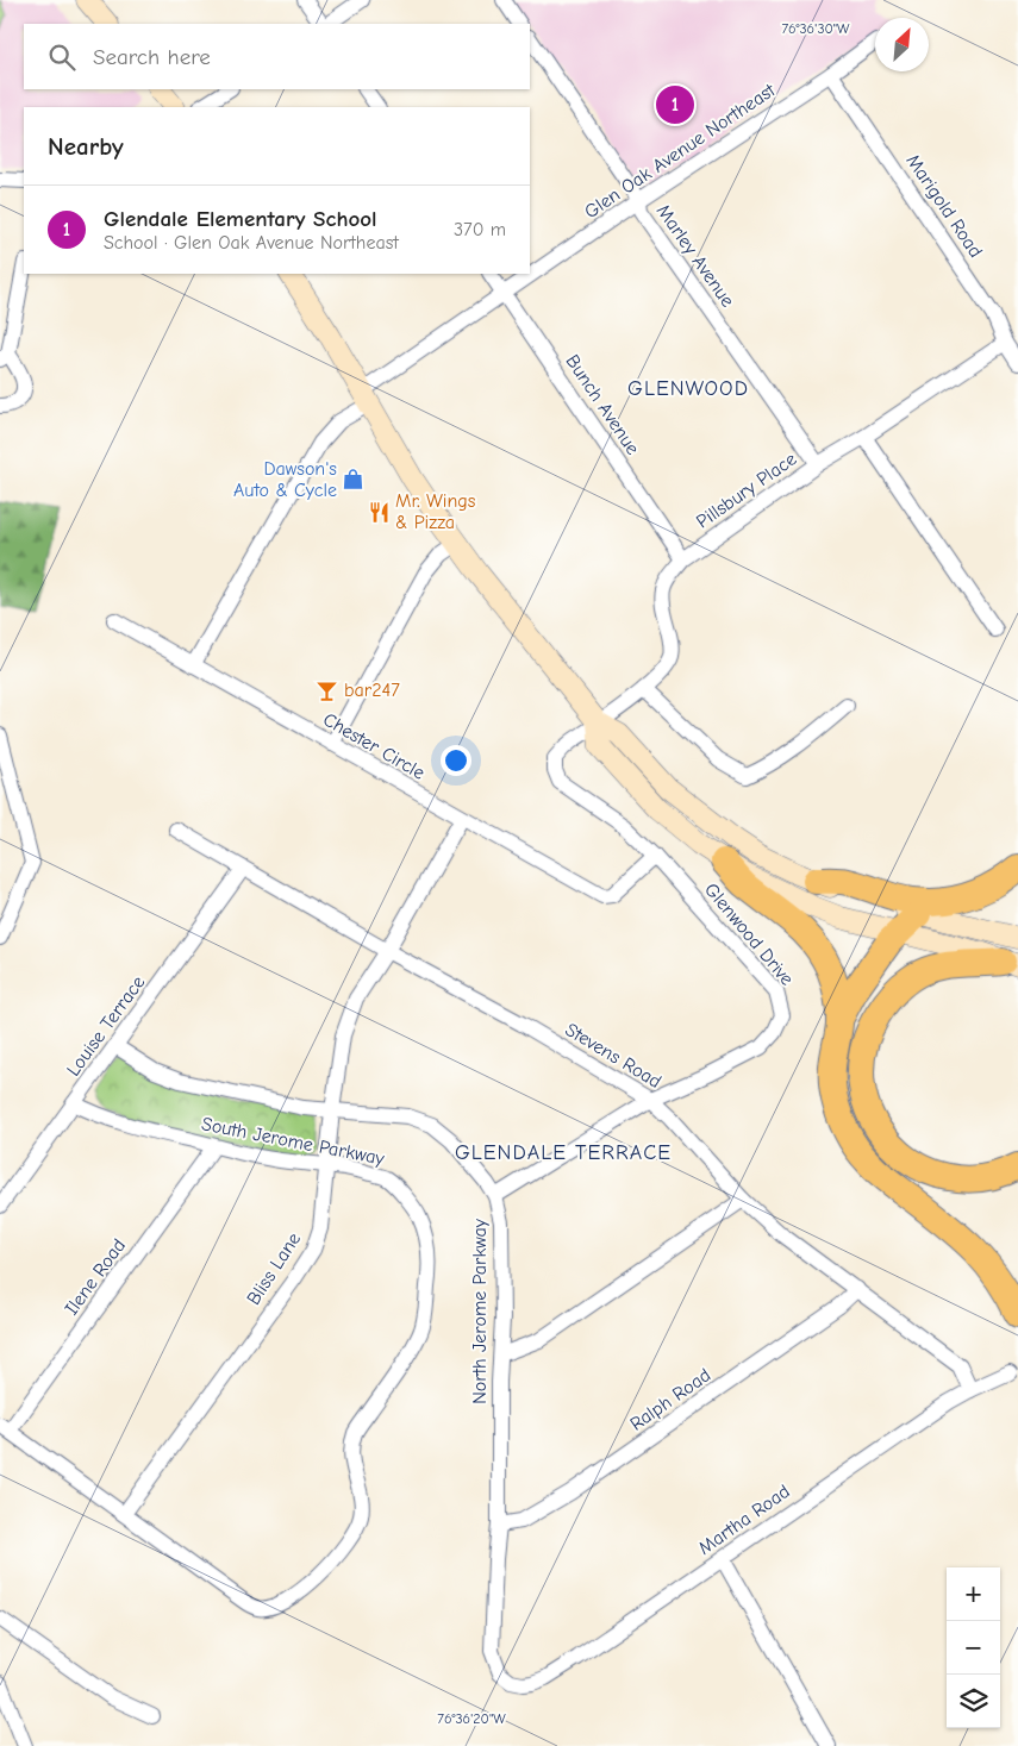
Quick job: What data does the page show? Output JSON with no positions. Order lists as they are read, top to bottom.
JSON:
{
  "streets": {
    "street": [
      "Glen Oak Avenue Northeast",
      "Marigold Road",
      "Marley Avenue",
      "Bunch Avenue",
      "Pillsbury Place",
      "Chester Circle",
      "Glenwood Drive",
      "Louise Terrace",
      "Stevens Road",
      "South Jerome Parkway",
      "Bliss Lane",
      "Ilene Road",
      "North Jerome Parkway",
      "Ralph Road",
      "Martha Road"
    ]
  },
  "crossings": [
    ["Glen Oak Avenue Northeast", "Marigold Road"],
    ["Glen Oak Avenue Northeast", "Marley Avenue"],
    ["Glen Oak Avenue Northeast", "Bunch Avenue"],
    ["Marigold Road", "Pillsbury Place"],
    ["Marley Avenue", "Pillsbury Place"],
    ["Bunch Avenue", "Pillsbury Place"],
    ["Pillsbury Place", "Glenwood Drive"],
    ["Chester Circle", "Glenwood Drive"],
    ["Chester Circle", "Bliss Lane"],
    ["Glenwood Drive", "Stevens Road"],
    ["Glenwood Drive", "North Jerome Parkway"],
    ["Louise Terrace", "Stevens Road"],
    ["Louise Terrace", "South Jerome Parkway"],
    ["Louise Terrace", "North Jerome Parkway"],
    ["Stevens Road", "Bliss Lane"],
    ["Stevens Road", "Ralph Road"],
    ["Stevens Road", "Martha Road"],
    ["South Jerome Parkway", "Bliss Lane"],
    ["South Jerome Parkway", "Ilene Road"],
    ["Bliss Lane", "North Jerome Parkway"],
    ["North Jerome Parkway", "Ralph Road"],
    ["North Jerome Parkway", "Martha Road"]
  ],
  "districts": ["GLENWOOD", "GLENDALE TERRACE"],
  "places": {
    "shop": ["Dawson's Auto & Cycle"],
    "restaurant": ["Mr. Wings & Pizza"],
    "bar": ["bar247"]
  },
  "north": "top right",
  "page": {
    "search": "Search here",
    "pins": "1",
    "heading": "Nearby",
    "list": [
      {
        "mark": "1",
        "name": "Glendale Elementary School",
        "note": "School · Glen Oak Avenue Northeast",
        "value": "370 m"
      }
    ],
    "map_buttons": ["+", "−"]
  },
  "coordinates": ["76°36'30\"W", "76°36'20\"W"]
}
